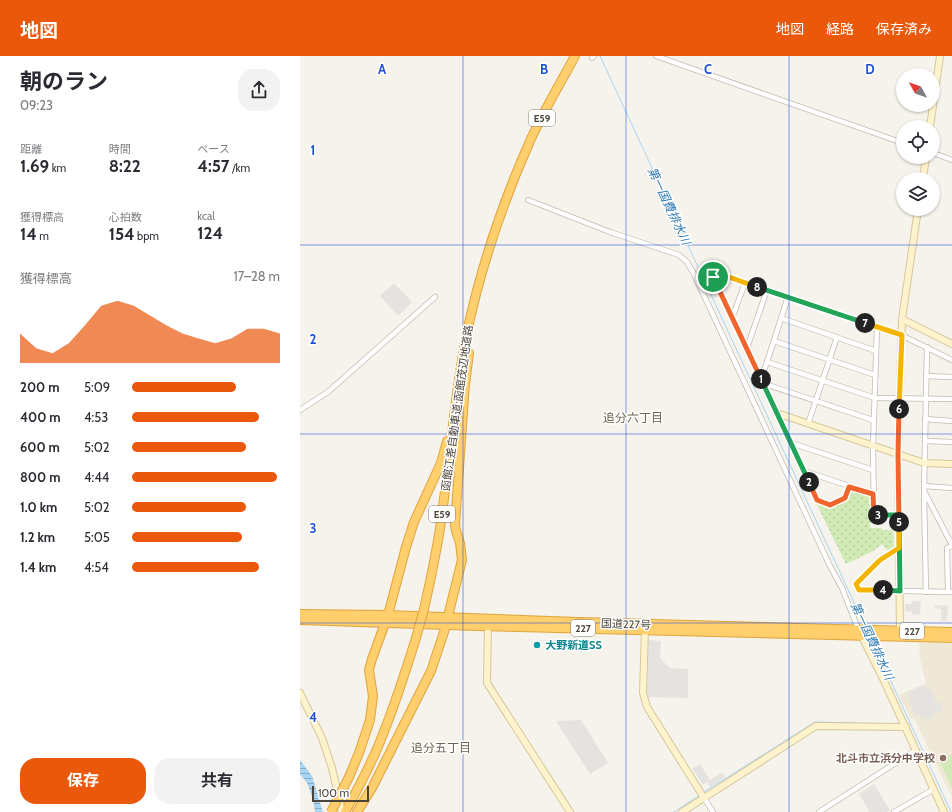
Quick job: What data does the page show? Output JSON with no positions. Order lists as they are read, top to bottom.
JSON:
{
  "streets": {
    "highway": [
      "E59",
      "函館江差自動車道;函館茂辺地道路",
      "国道227号",
      "227"
    ]
  },
  "districts": ["追分六丁目", "追分五丁目"],
  "water": ["第一国費排水川"],
  "places": ["大野新道SS", "北斗市立浜分中学校"],
  "scale_bar": "100 m",
  "north": "top left",
  "page": {
    "header": "地図",
    "nav": ["地図", "経路", "保存済み"],
    "heading": ["朝のラン", "09:23"],
    "stats": [
      ["距離", "1.69 km"],
      ["時間", "8:22"],
      ["ペース", "4:57 /km"],
      ["獲得標高", "14 m"],
      ["心拍数", "154 bpm"],
      ["kcal", "124"]
    ],
    "chart": ["獲得標高", "17–28 m"],
    "pins": [
      "8",
      "7",
      "1",
      "6",
      "2",
      "3",
      "5",
      "4"
    ],
    "list": [
      {
        "name": "200 m",
        "note": "5:09"
      },
      {
        "name": "400 m",
        "note": "4:53"
      },
      {
        "name": "600 m",
        "note": "5:02"
      },
      {
        "name": "800 m",
        "note": "4:44"
      },
      {
        "name": "1.0 km",
        "note": "5:02"
      },
      {
        "name": "1.2 km",
        "note": "5:05"
      },
      {
        "name": "1.4 km",
        "note": "4:54"
      }
    ],
    "buttons": ["保存", "共有"],
    "scale": "100 m"
  },
  "grid": {
    "columns": [
      "A",
      "B",
      "C",
      "D"
    ],
    "rows": [
      "1",
      "2",
      "3",
      "4"
    ]
  }
}
